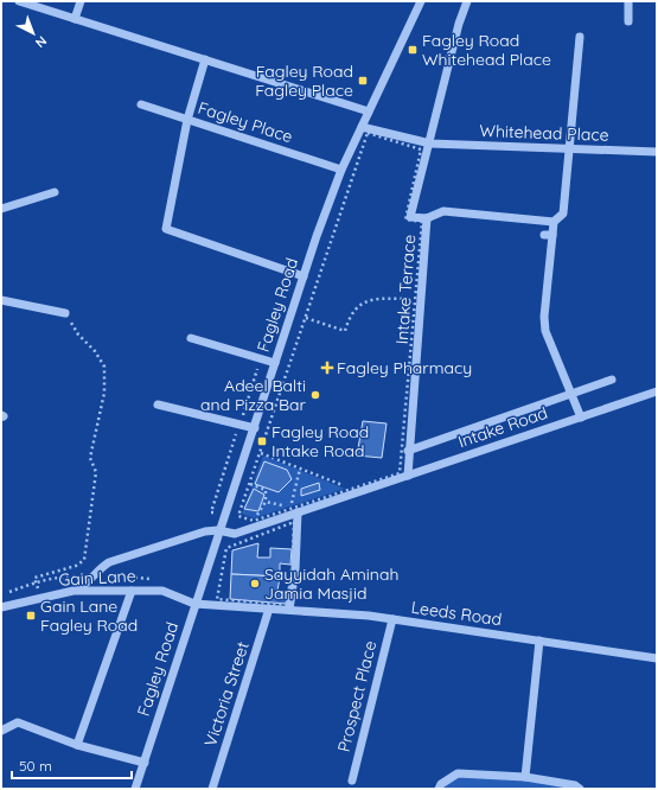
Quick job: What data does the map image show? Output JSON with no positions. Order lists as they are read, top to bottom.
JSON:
{
  "streets": {
    "street": [
      "Fagley Place",
      "Whitehead Place",
      "Intake Terrace",
      "Fagley Road",
      "Intake Road",
      "Gain Lane",
      "Leeds Road",
      "Victoria Street",
      "Prospect Place"
    ]
  },
  "crossings": [
    ["Fagley Place", "Fagley Road"],
    ["Whitehead Place", "Fagley Road"],
    ["Intake Terrace", "Intake Road"],
    ["Fagley Road", "Intake Road"],
    ["Fagley Road", "Gain Lane"],
    ["Fagley Road", "Leeds Road"],
    ["Intake Road", "Gain Lane"],
    ["Gain Lane", "Leeds Road"],
    ["Leeds Road", "Victoria Street"],
    ["Leeds Road", "Prospect Place"]
  ],
  "places": {
    "transit": [
      "Fagley Road Whitehead Place",
      "Fagley Road Fagley Place",
      "Fagley Road Intake Road",
      "Gain Lane Fagley Road"
    ],
    "health": ["Fagley Pharmacy"],
    "other": ["Adeel Balti and Pizza Bar", "Sayyidah Aminah Jamia Masjid"]
  },
  "scale_bar": "50 m",
  "north": "bottom right"
}
